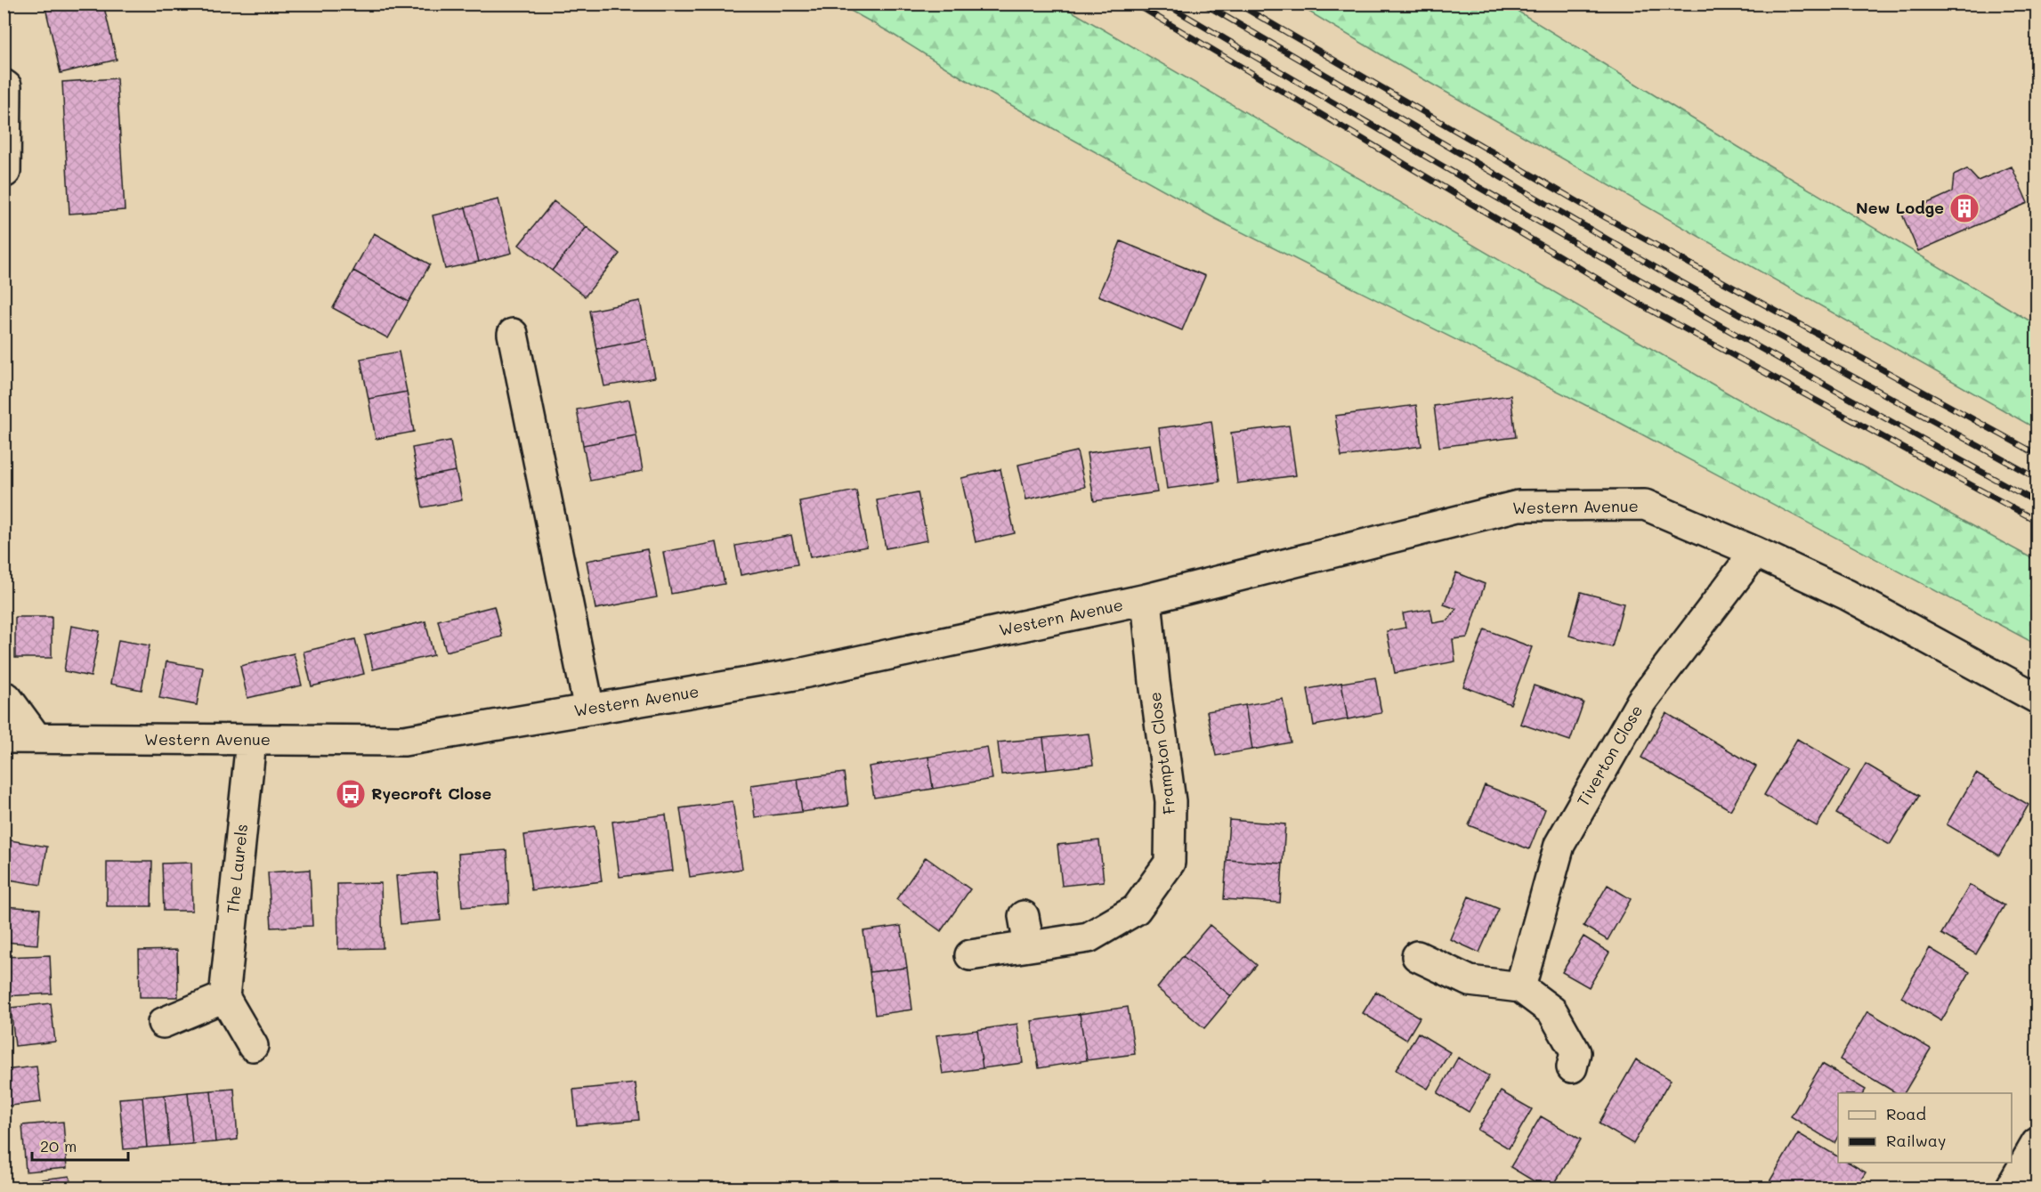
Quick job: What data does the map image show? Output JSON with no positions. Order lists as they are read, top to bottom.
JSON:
{
  "streets": {
    "street": [
      "Western Avenue",
      "Frampton Close",
      "Tiverton Close",
      "The Laurels"
    ]
  },
  "crossings": [
    ["Western Avenue", "Frampton Close"],
    ["Western Avenue", "Tiverton Close"],
    ["Western Avenue", "The Laurels"]
  ],
  "places": {
    "building": ["New Lodge"],
    "bus stop": ["Ryecroft Close"]
  },
  "legend": ["Road", "Railway"],
  "scale_bar": "20 m"
}
